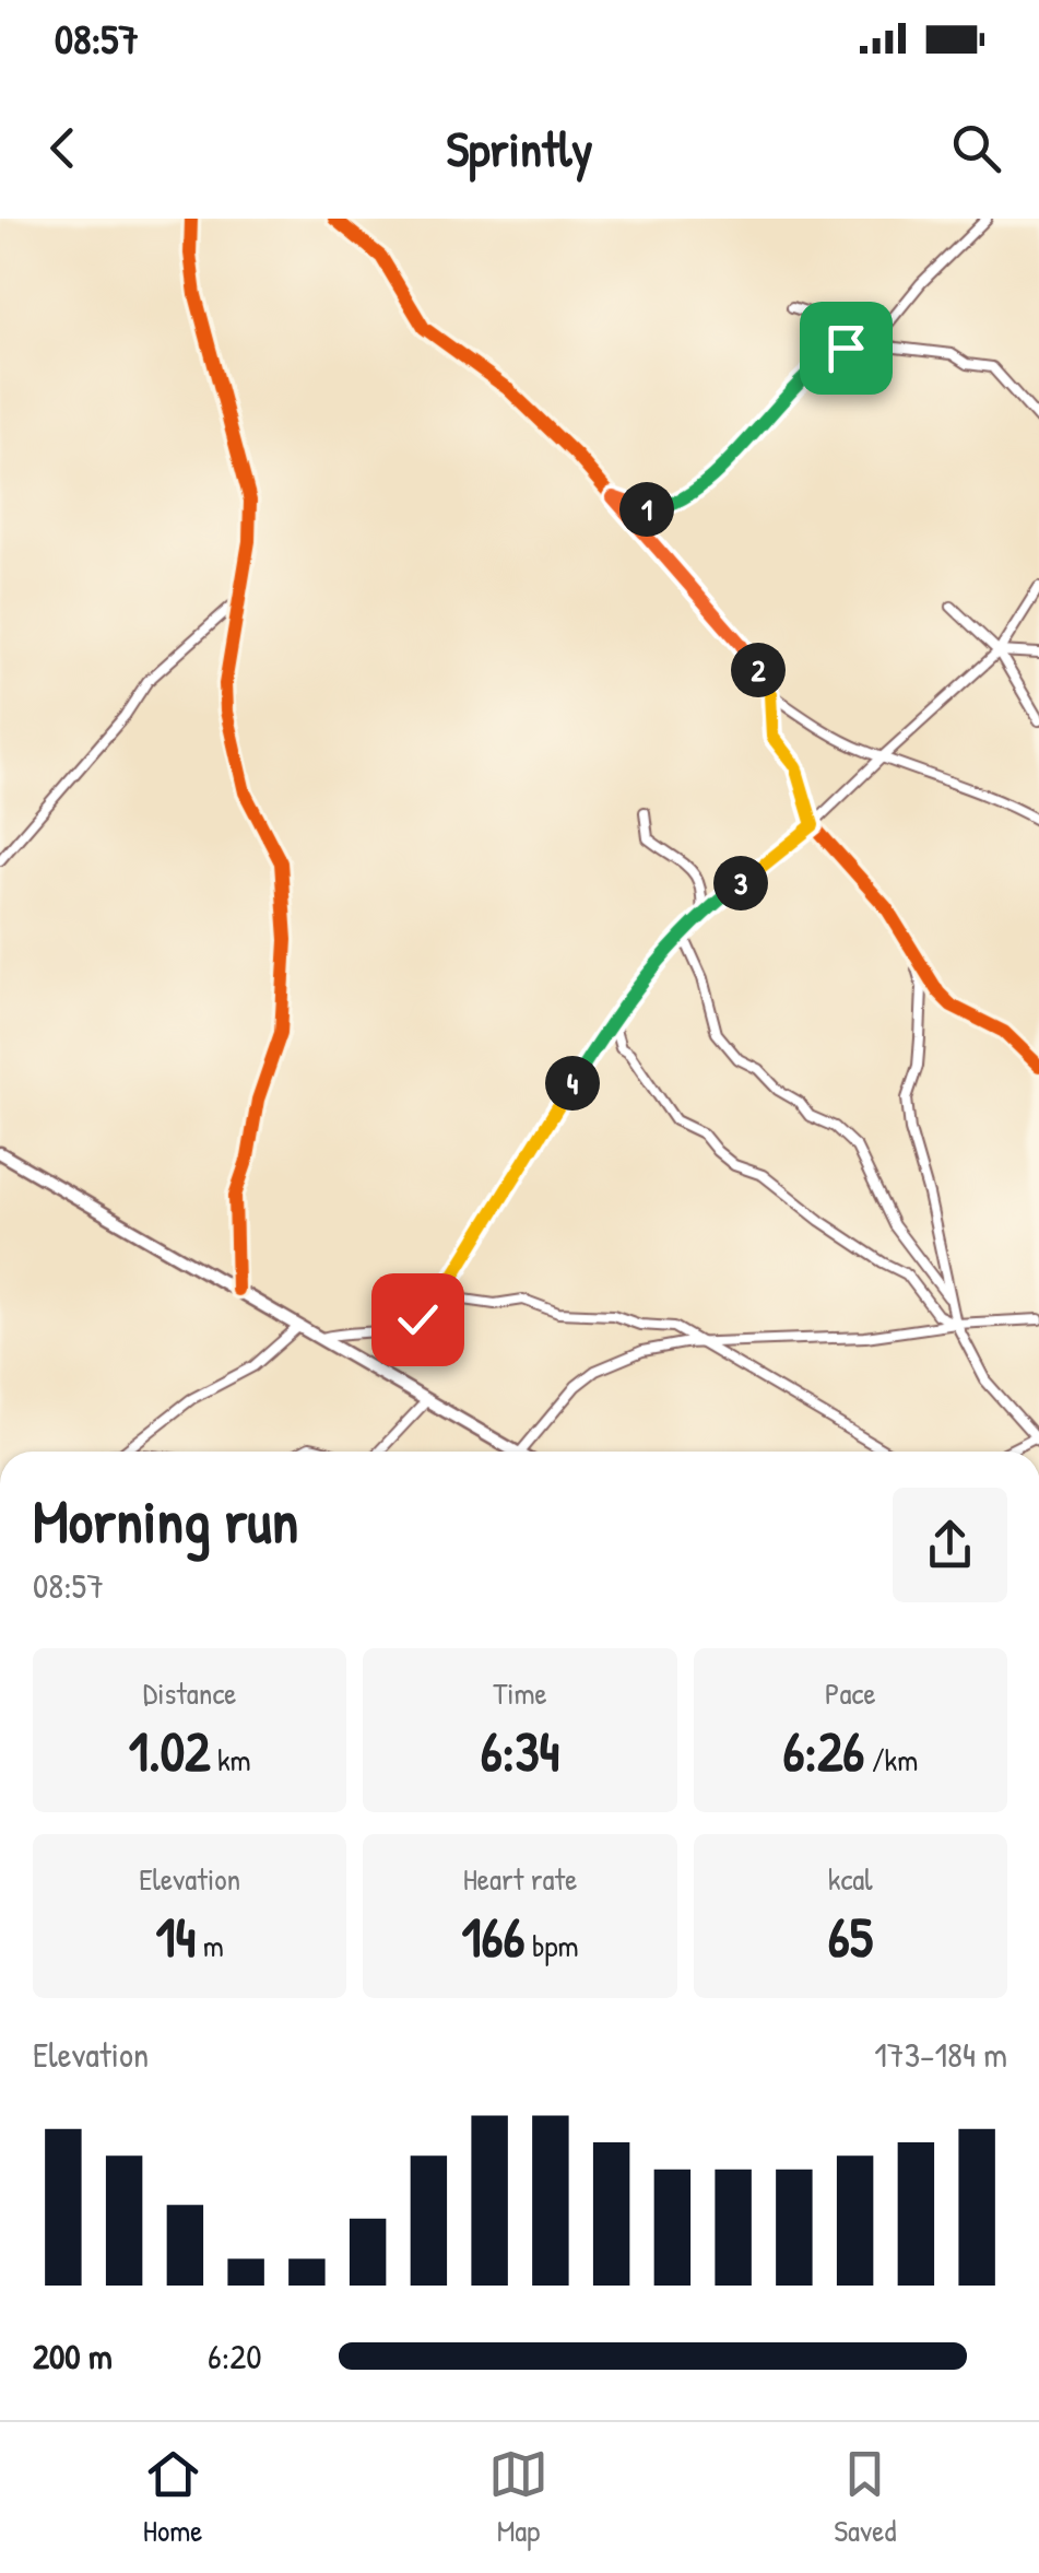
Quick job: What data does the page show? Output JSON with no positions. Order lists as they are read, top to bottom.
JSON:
{
  "page": {
    "status": "08:57",
    "header": "Sprintly",
    "pins": [
      "1",
      "2",
      "3",
      "4"
    ],
    "heading": ["Morning run", "08:57"],
    "stats": [
      ["Distance", "1.02 km"],
      ["Time", "6:34"],
      ["Pace", "6:26 /km"],
      ["Elevation", "14 m"],
      ["Heart rate", "166 bpm"],
      ["kcal", "65"]
    ],
    "chart": ["Elevation", "173–184 m"],
    "list": [
      {
        "name": "200 m",
        "note": "6:20"
      }
    ],
    "tabs": ["Home", "Map", "Saved"]
  }
}
